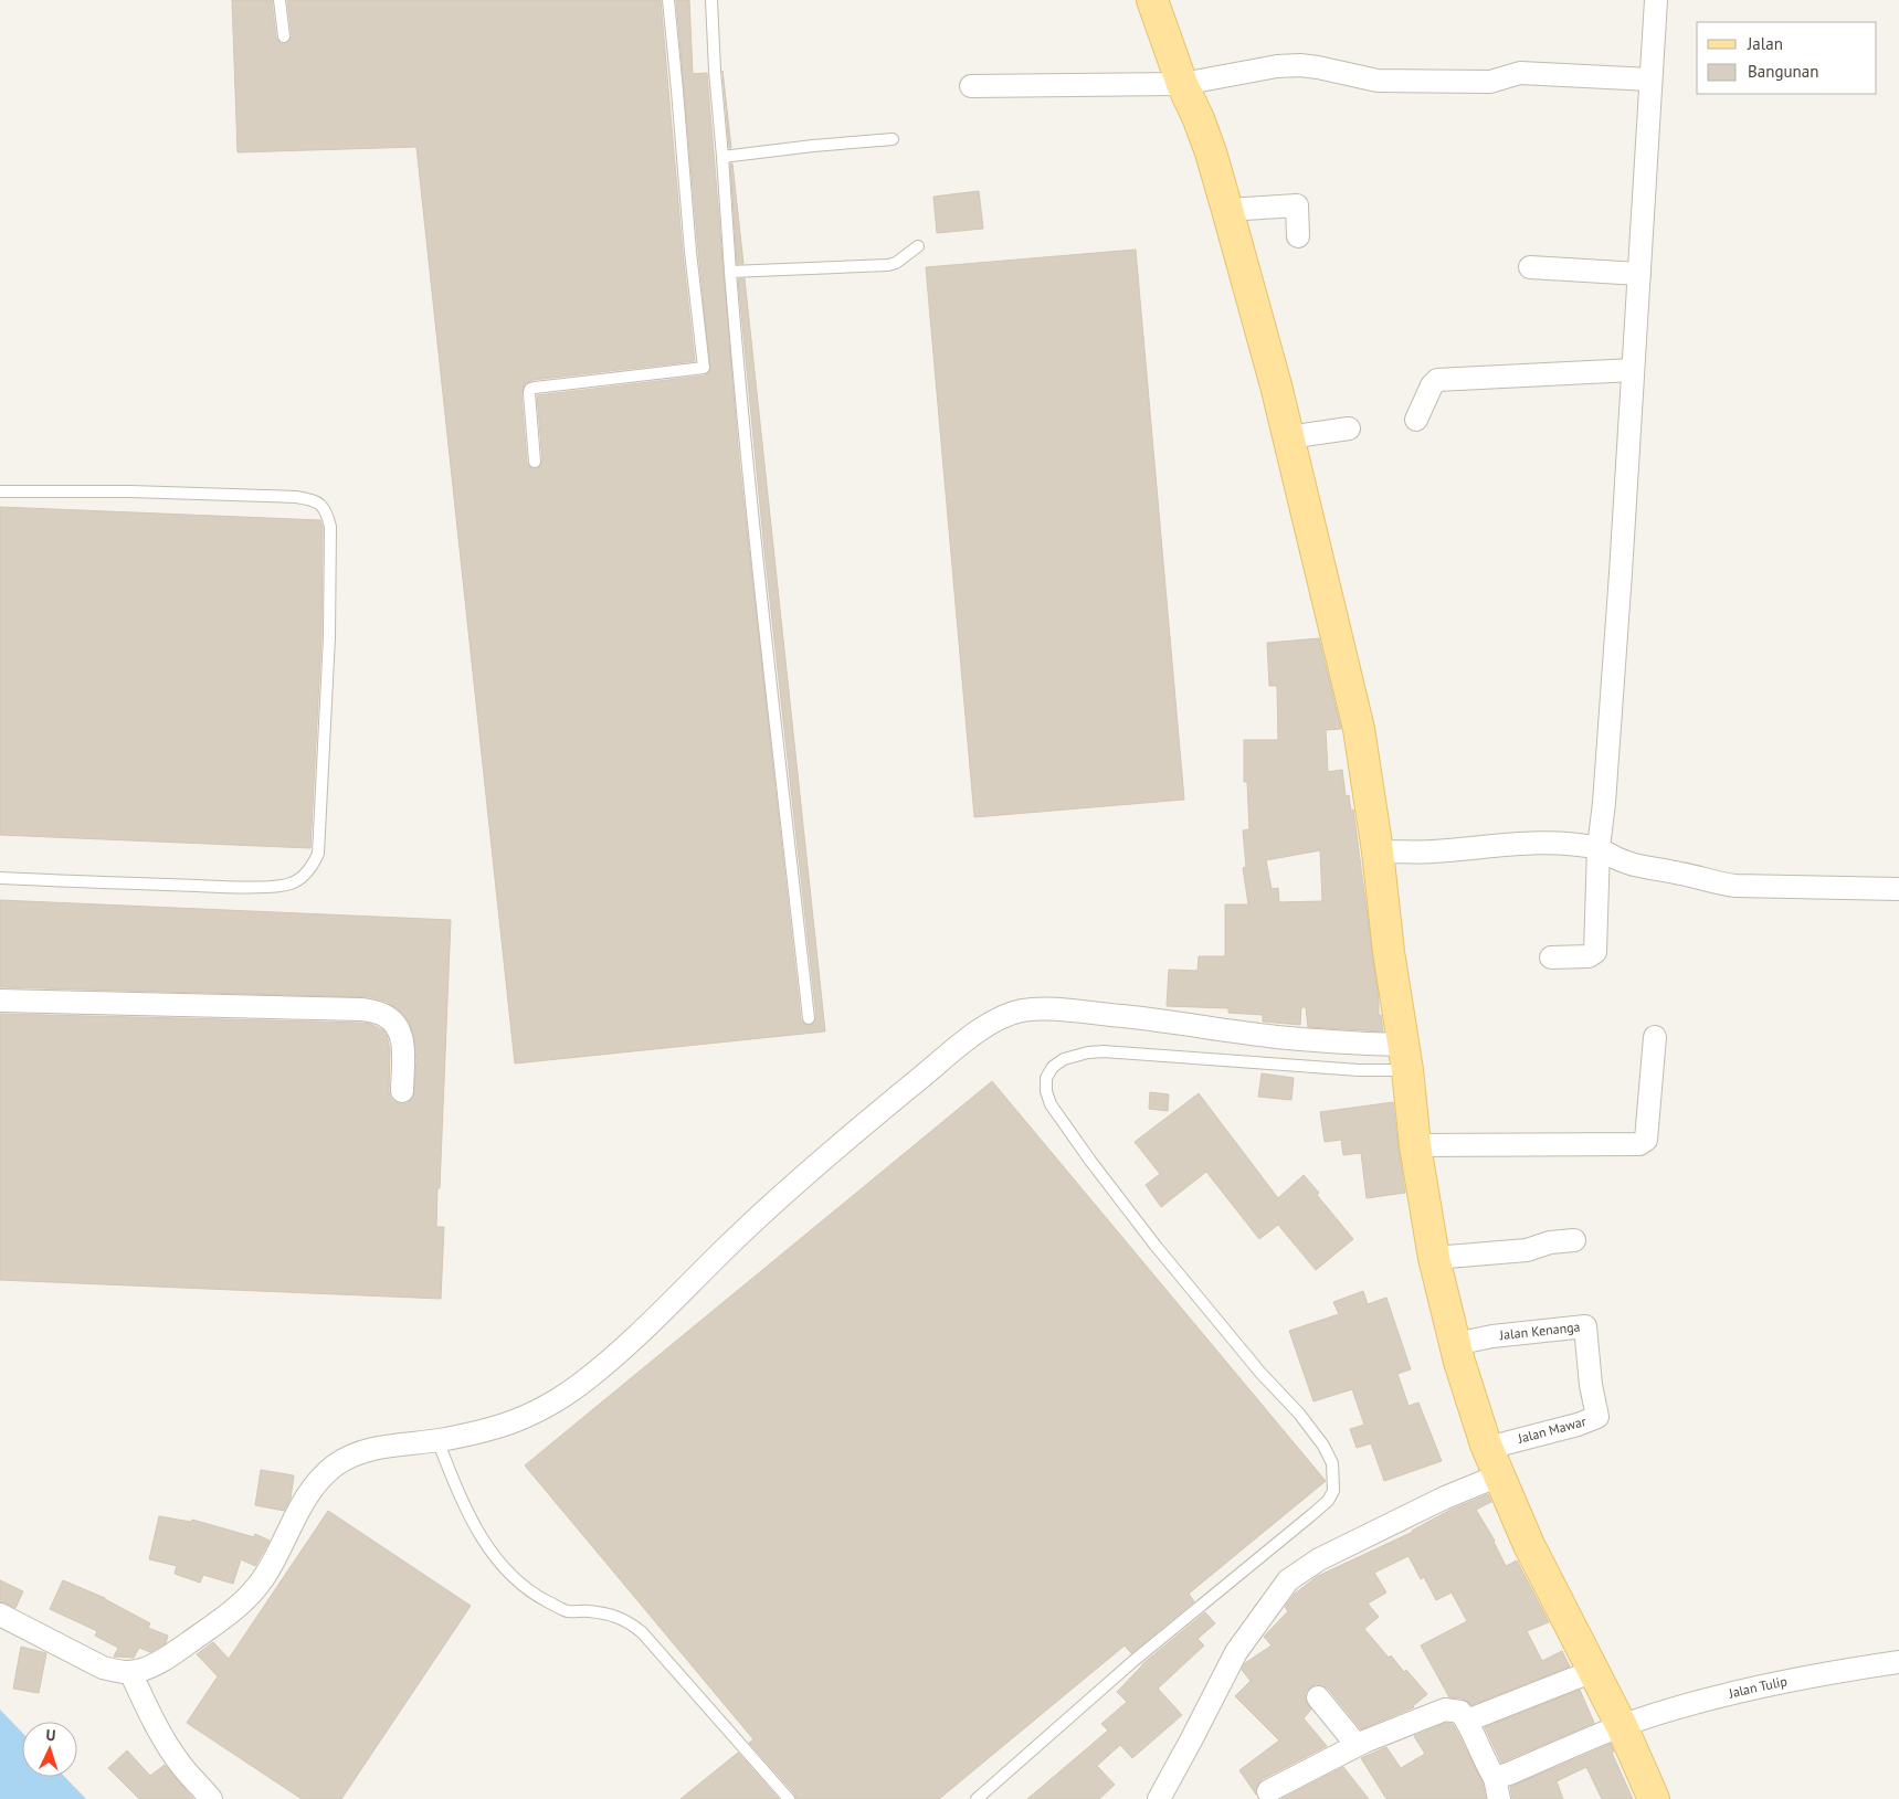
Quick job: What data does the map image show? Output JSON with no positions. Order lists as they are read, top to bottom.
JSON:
{
  "streets": {
    "street": ["Jalan Kenanga", "Jalan Mawar", "Jalan Tulip"]
  },
  "crossings": [
    ["Jalan Kenanga", "Jalan Mawar"]
  ],
  "legend": ["Jalan", "Bangunan"],
  "north": "top"
}
